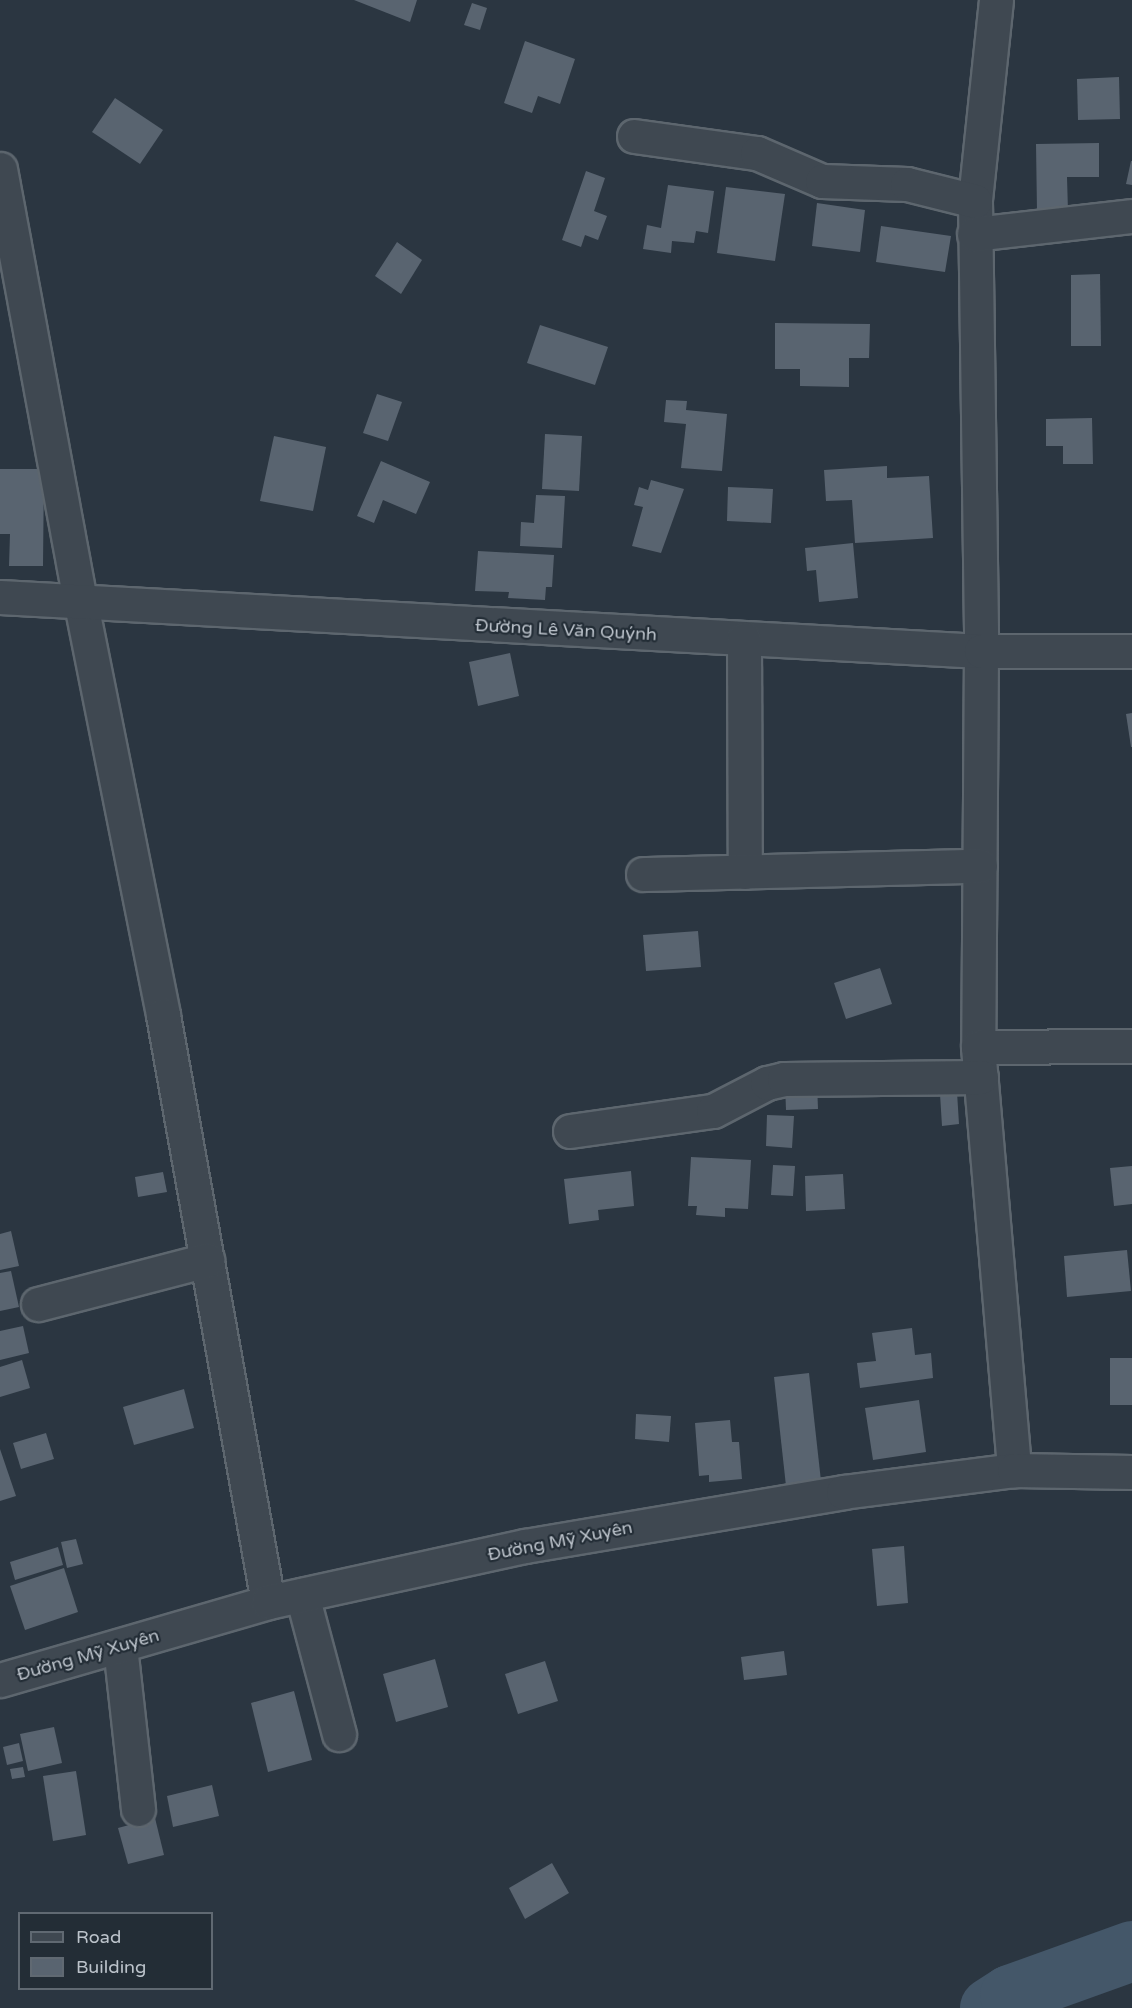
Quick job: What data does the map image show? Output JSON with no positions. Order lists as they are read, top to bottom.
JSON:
{
  "streets": {
    "street": ["Đường Lê Văn Quýnh", "Đường Mỹ Xuyên"]
  },
  "legend": ["Road", "Building"]
}
